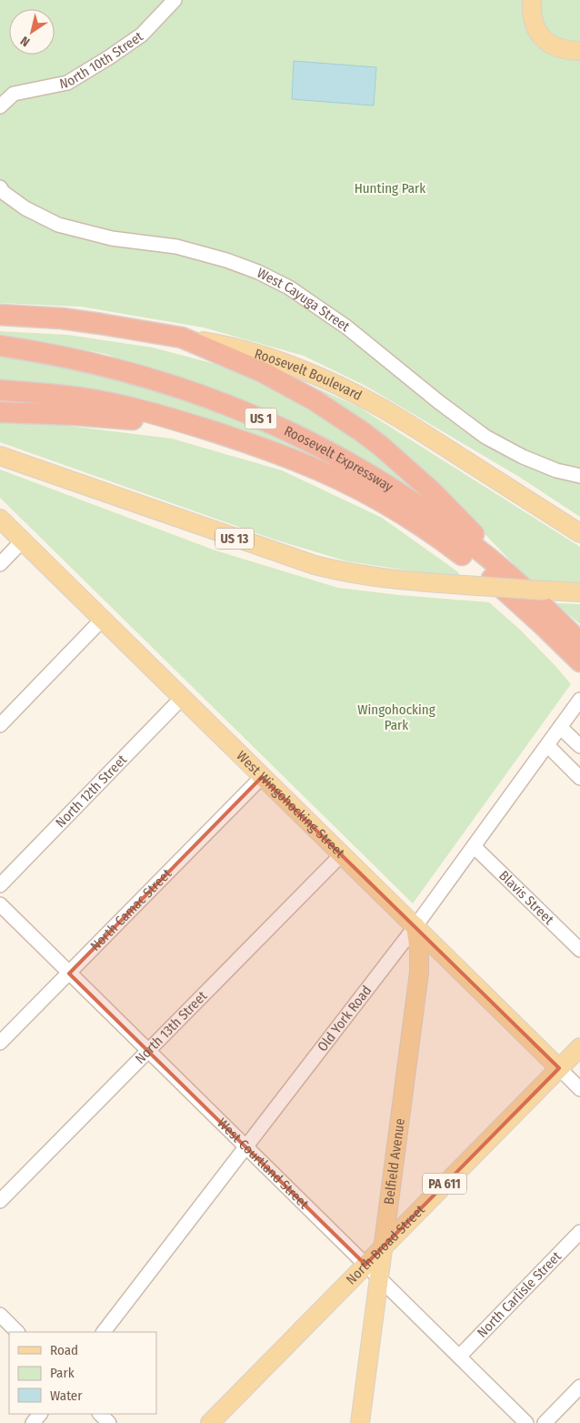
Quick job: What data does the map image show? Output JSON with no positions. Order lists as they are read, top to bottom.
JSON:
{
  "streets": {
    "highway": ["Roosevelt Boulevard", "US 1", "Roosevelt Expressway"],
    "main road": [
      "US 13",
      "West Wingohocking Street",
      "Belfield Avenue",
      "PA 611",
      "North Broad Street"
    ],
    "street": [
      "North 10th Street",
      "West Cayuga Street",
      "North 12th Street",
      "Blavis Street",
      "North Camac Street",
      "Old York Road",
      "North 13th Street",
      "West Courtland Street",
      "North Carlisle Street"
    ]
  },
  "crossings": [
    ["Roosevelt Boulevard", "US 1"],
    ["US 1", "Roosevelt Expressway"],
    ["North 12th Street", "West Wingohocking Street"],
    ["West Wingohocking Street", "North Camac Street"],
    ["West Wingohocking Street", "Old York Road"],
    ["West Wingohocking Street", "North 13th Street"],
    ["West Wingohocking Street", "Belfield Avenue"],
    ["West Wingohocking Street", "North Broad Street"],
    ["Blavis Street", "Old York Road"],
    ["North Camac Street", "West Courtland Street"],
    ["Old York Road", "Belfield Avenue"],
    ["Old York Road", "West Courtland Street"],
    ["North 13th Street", "West Courtland Street"],
    ["Belfield Avenue", "West Courtland Street"],
    ["Belfield Avenue", "North Broad Street"],
    ["West Courtland Street", "North Broad Street"],
    ["West Courtland Street", "North Carlisle Street"]
  ],
  "parks": ["Hunting Park", "Wingohocking Park"],
  "legend": ["Road", "Park", "Water"],
  "north": "bottom left"
}
